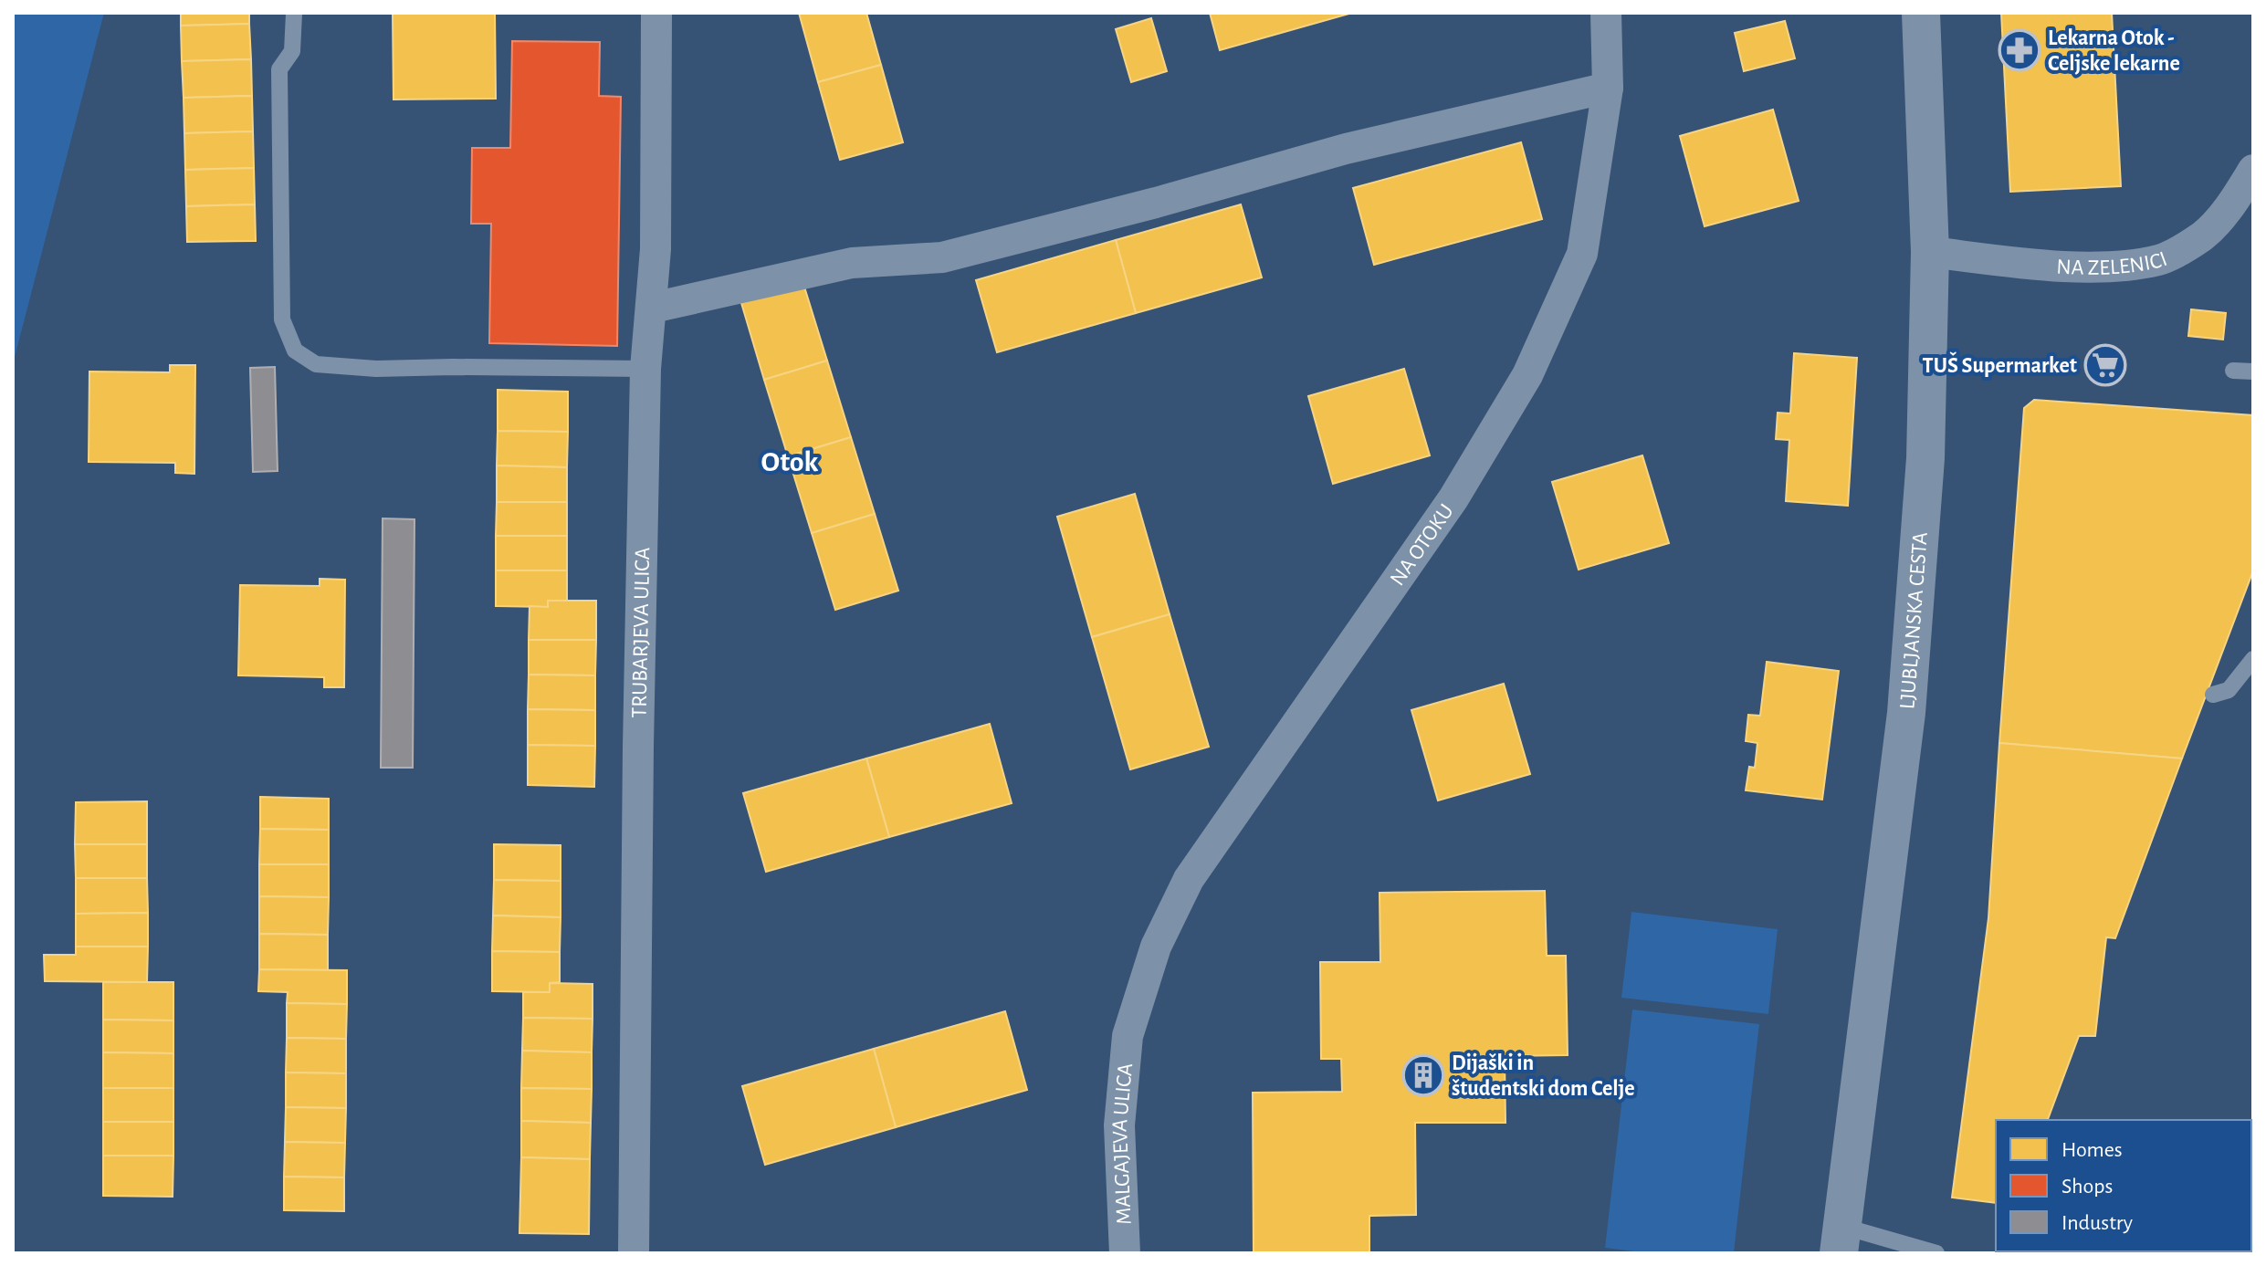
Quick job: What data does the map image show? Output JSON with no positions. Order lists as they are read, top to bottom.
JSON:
{
  "streets": {
    "street": [
      "NA ZELENICI",
      "NA OTOKU",
      "LJUBLJANSKA CESTA",
      "TRUBARJEVA ULICA",
      "MALGAJEVA ULICA"
    ]
  },
  "crossings": [
    ["NA ZELENICI", "LJUBLJANSKA CESTA"],
    ["NA OTOKU", "MALGAJEVA ULICA"]
  ],
  "districts": ["Otok"],
  "places": {
    "pharmacy": ["Lekarna Otok - Celjske lekarne"],
    "supermarket": ["TUŠ Supermarket"],
    "building": ["Dijaški in študentski dom Celje"]
  },
  "legend": ["Homes", "Shops", "Industry"]
}
